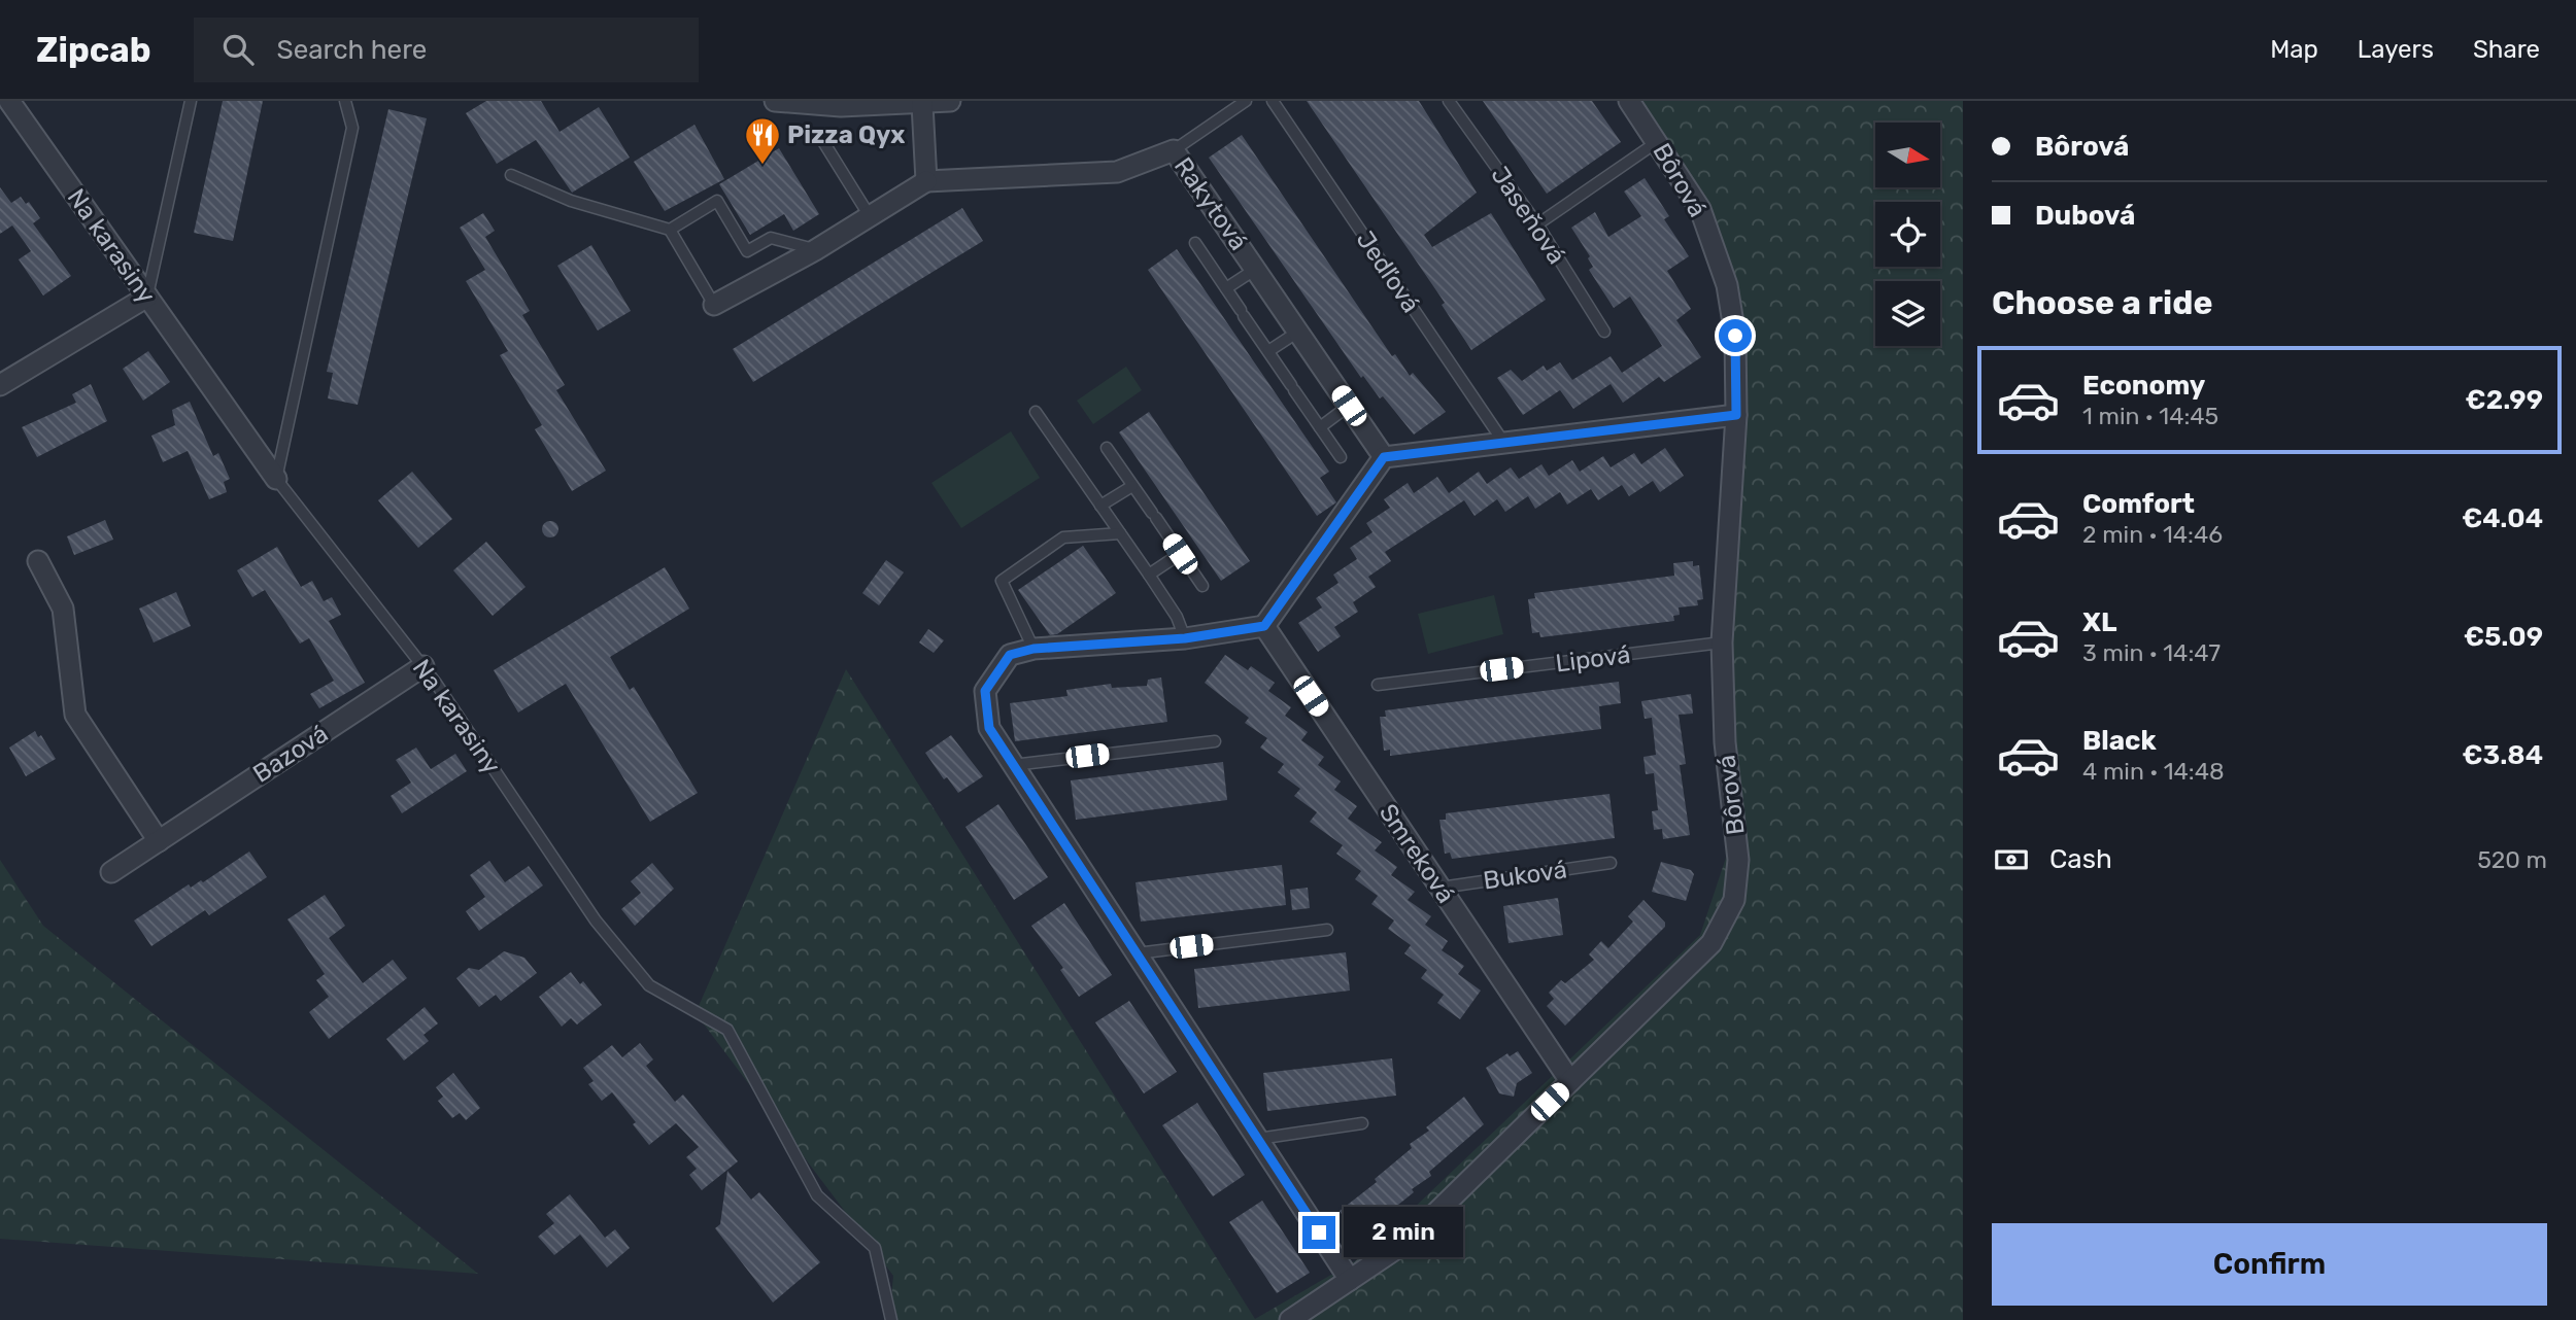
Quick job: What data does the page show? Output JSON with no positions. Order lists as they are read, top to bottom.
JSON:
{
  "streets": {
    "street": [
      "Bôrová",
      "Rakytová",
      "Na karasiny",
      "Bazová",
      "Smreková"
    ],
    "lane": [
      "Jaseňová",
      "Jedľová",
      "Lipová",
      "Buková"
    ]
  },
  "crossings": [
    ["Bôrová", "Lipová"],
    ["Bôrová", "Smreková"],
    ["Na karasiny", "Bazová"],
    ["Smreková", "Buková"]
  ],
  "places": {
    "restaurant": ["Pizza Qyx"]
  },
  "north": "right",
  "page": {
    "header": "Zipcab",
    "search": "Search here",
    "nav": ["Map", "Layers", "Share"],
    "banner": ["Bôrová", "Dubová"],
    "heading": "Choose a ride",
    "list": [
      {
        "name": "Economy",
        "note": "1 min · 14:45",
        "value": "€2.99"
      },
      {
        "name": "Comfort",
        "note": "2 min · 14:46",
        "value": "€4.04"
      },
      {
        "name": "XL",
        "note": "3 min · 14:47",
        "value": "€5.09"
      },
      {
        "name": "Black",
        "note": "4 min · 14:48",
        "value": "€3.84"
      }
    ],
    "pay": ["Cash", "520 m"],
    "bubble": "2 min",
    "buttons": "Confirm"
  }
}
